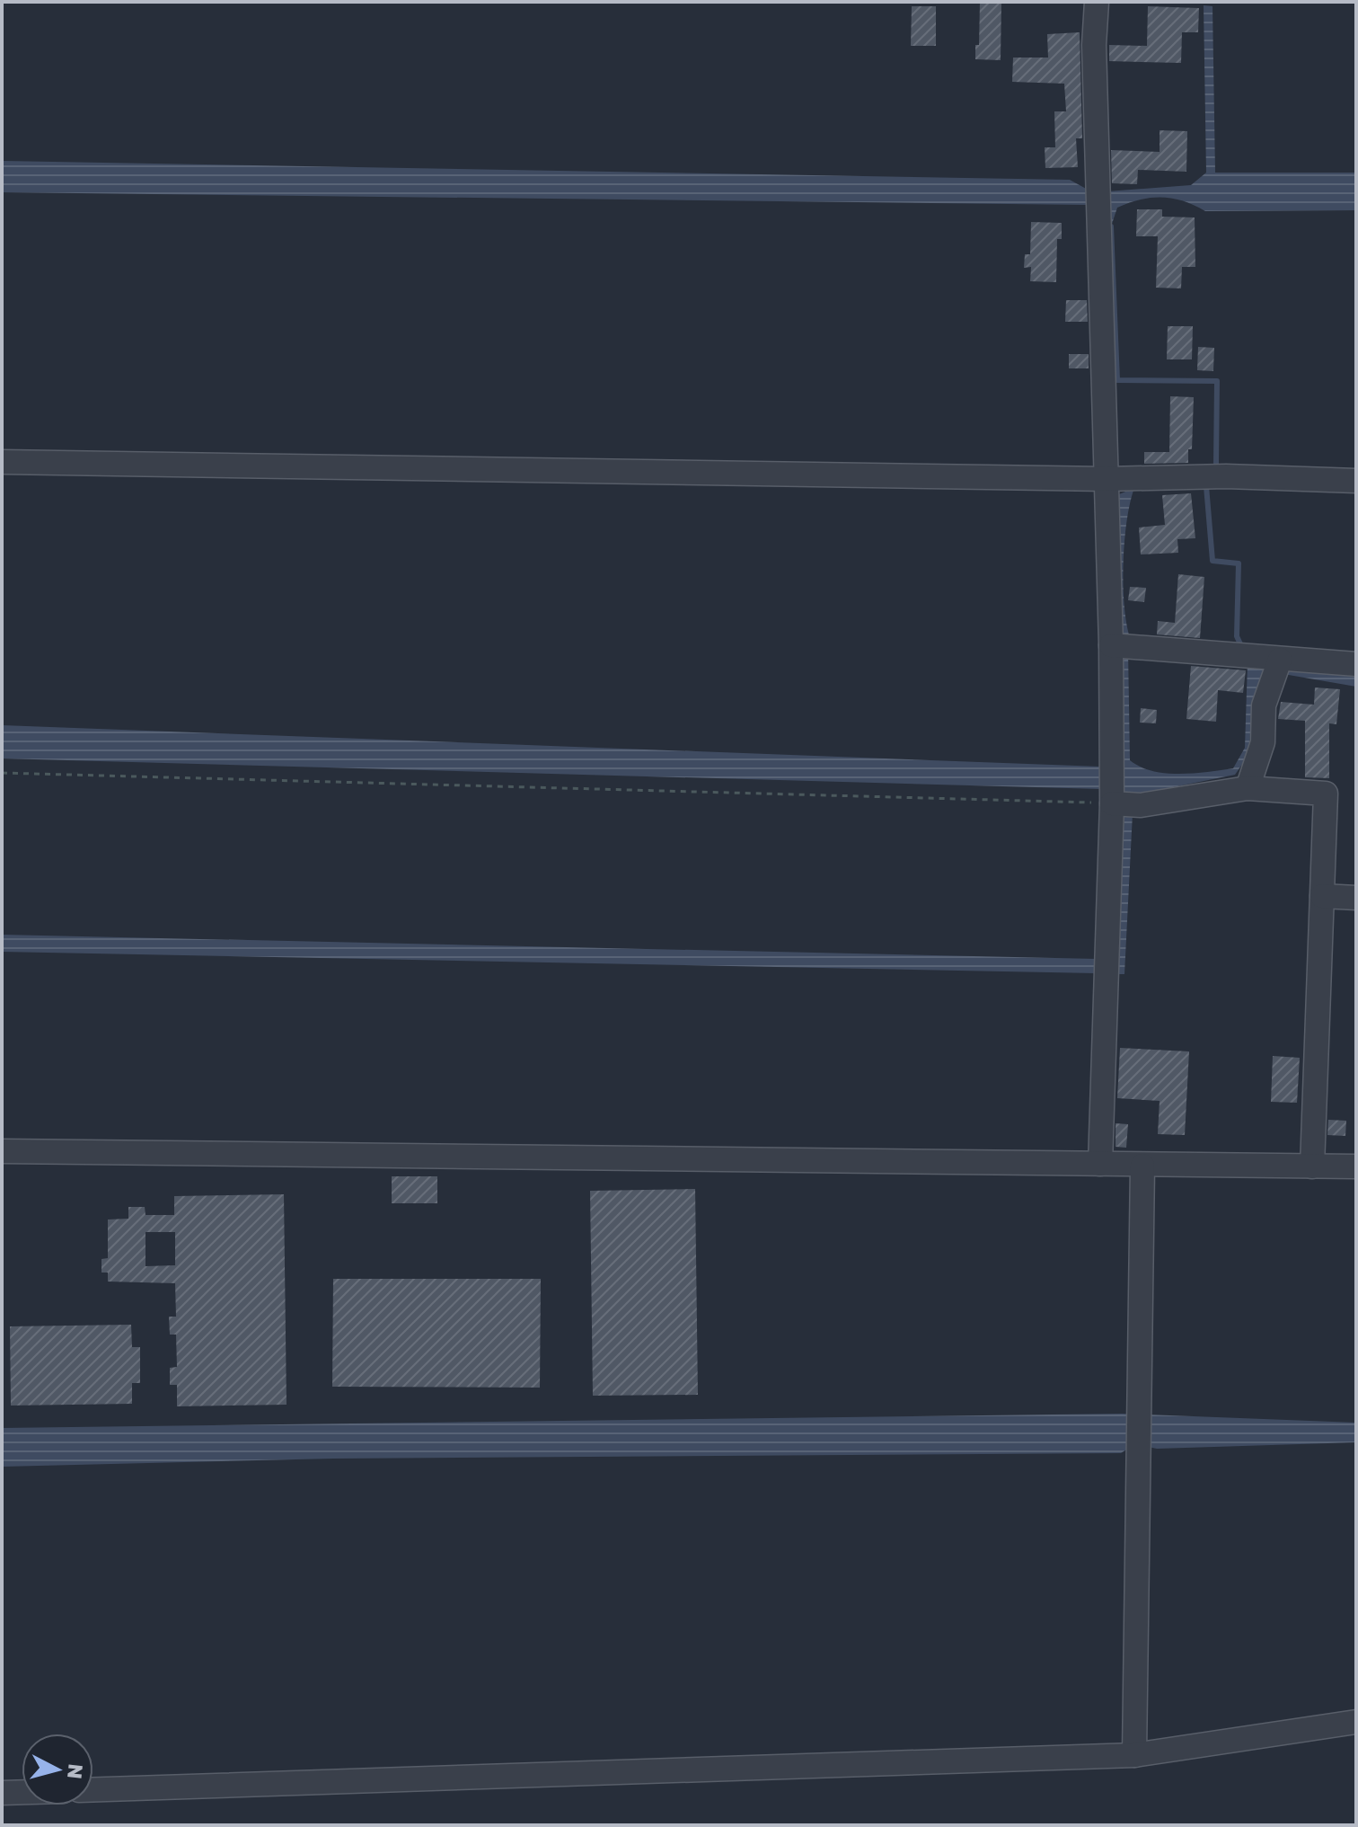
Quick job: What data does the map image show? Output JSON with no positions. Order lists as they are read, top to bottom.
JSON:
{
  "north": "right"
}
